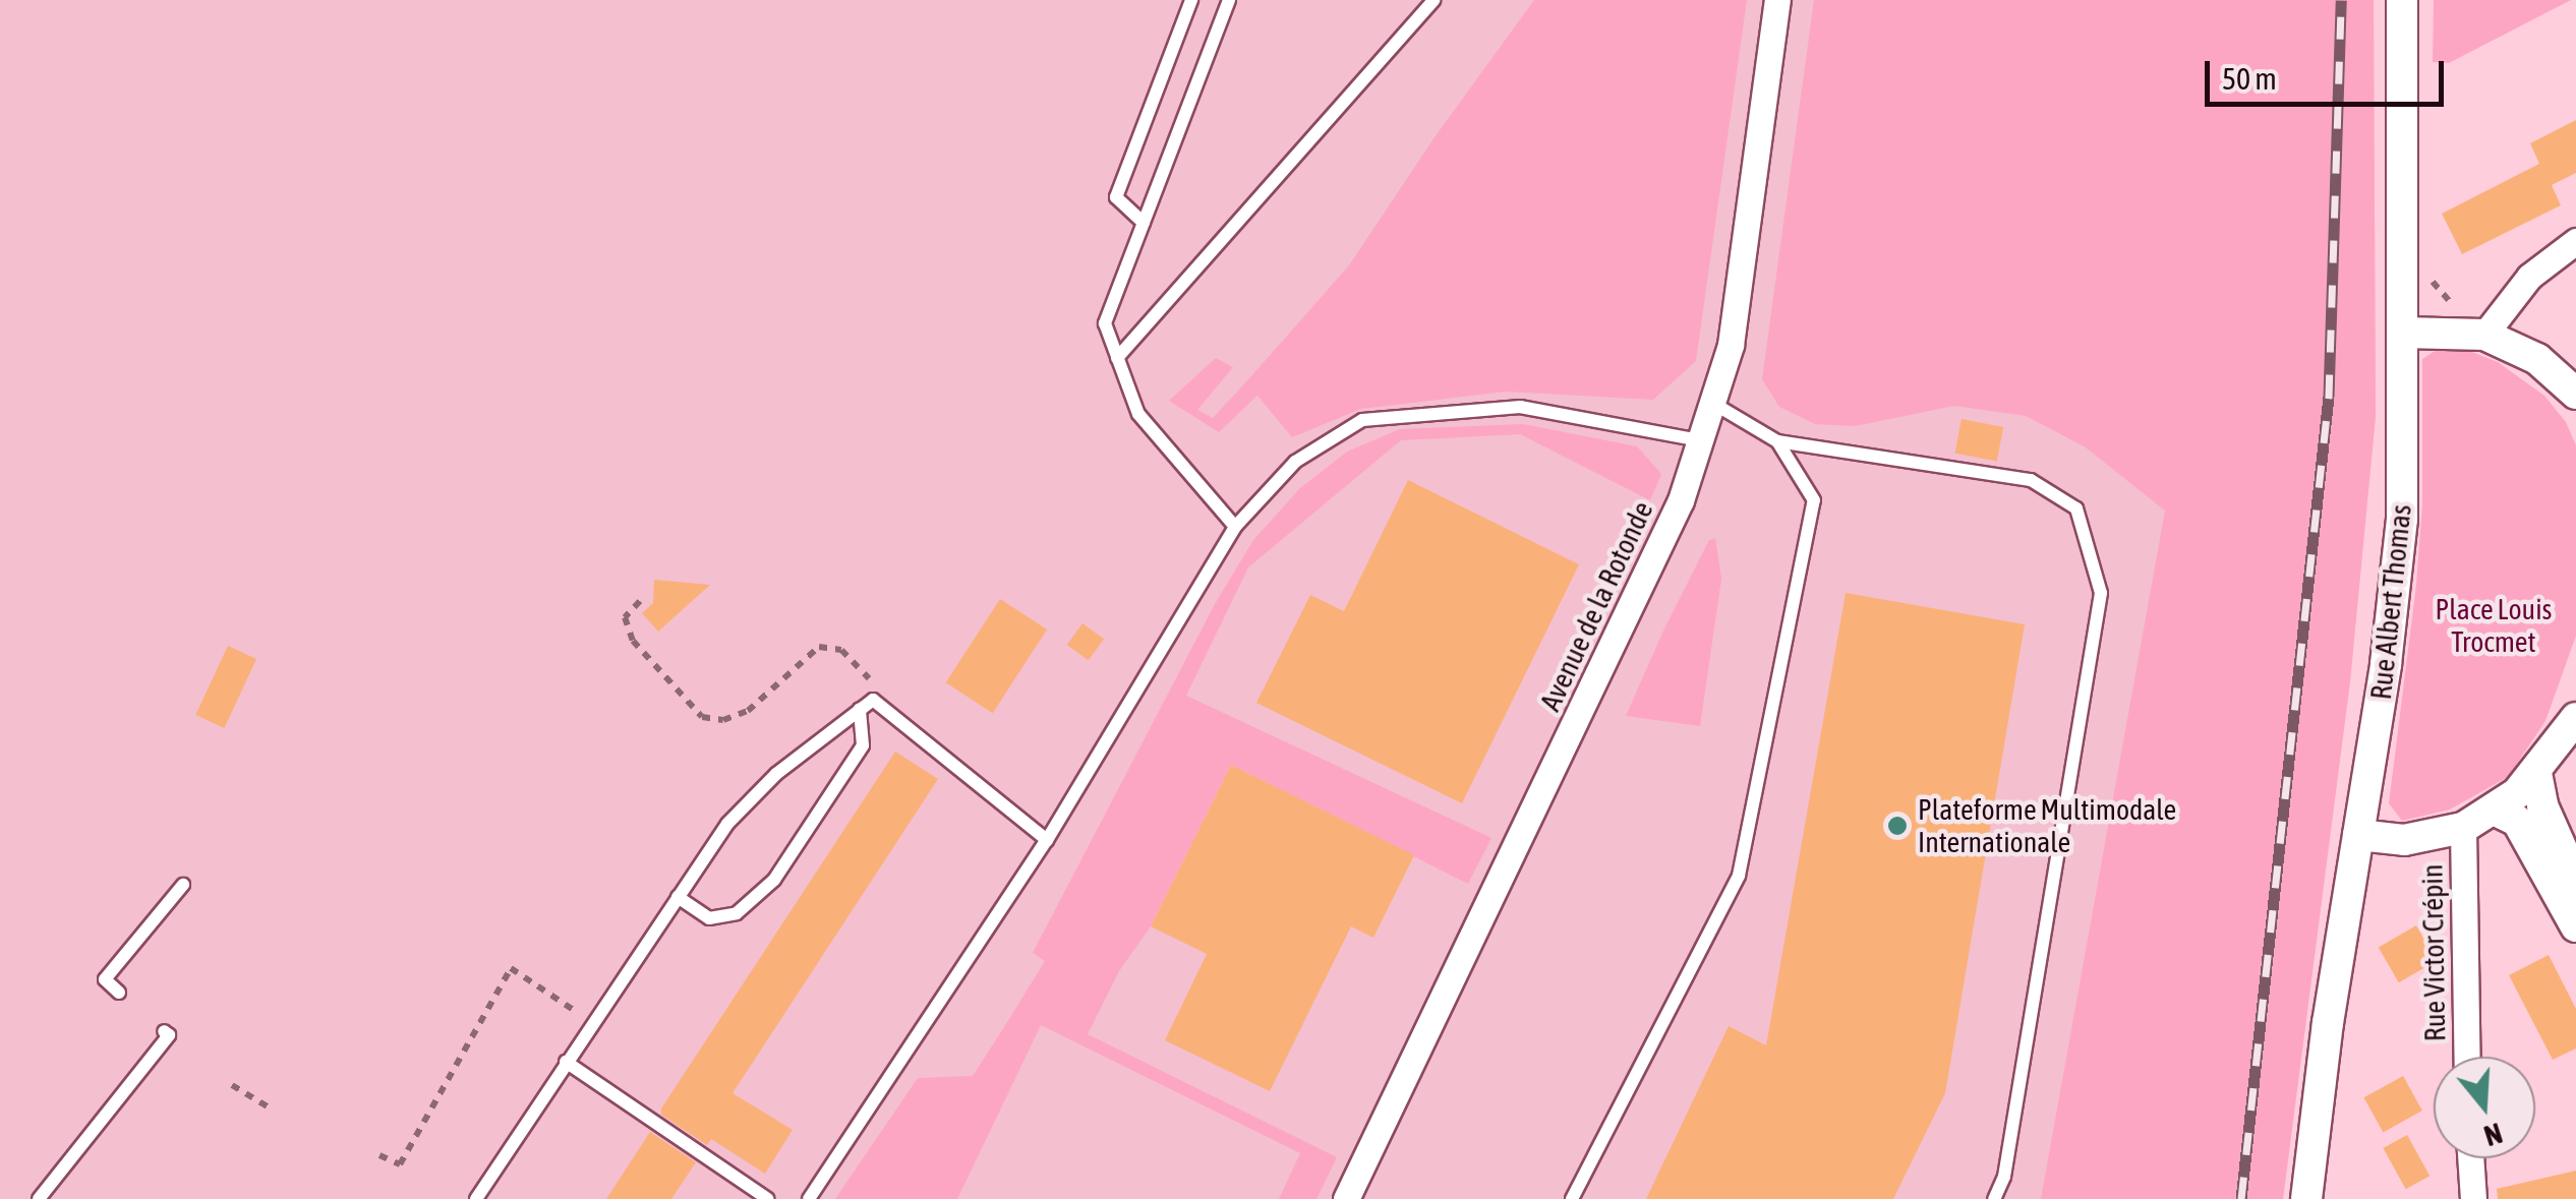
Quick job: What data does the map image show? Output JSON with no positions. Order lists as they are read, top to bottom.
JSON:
{
  "streets": {
    "street": ["Rue Albert Thomas", "Avenue de la Rotonde", "Rue Victor Crépin"]
  },
  "parks": ["Place Louis Trocmet"],
  "places": ["Plateforme Multimodale Internationale"],
  "scale_bar": "50 m",
  "north": "bottom"
}
